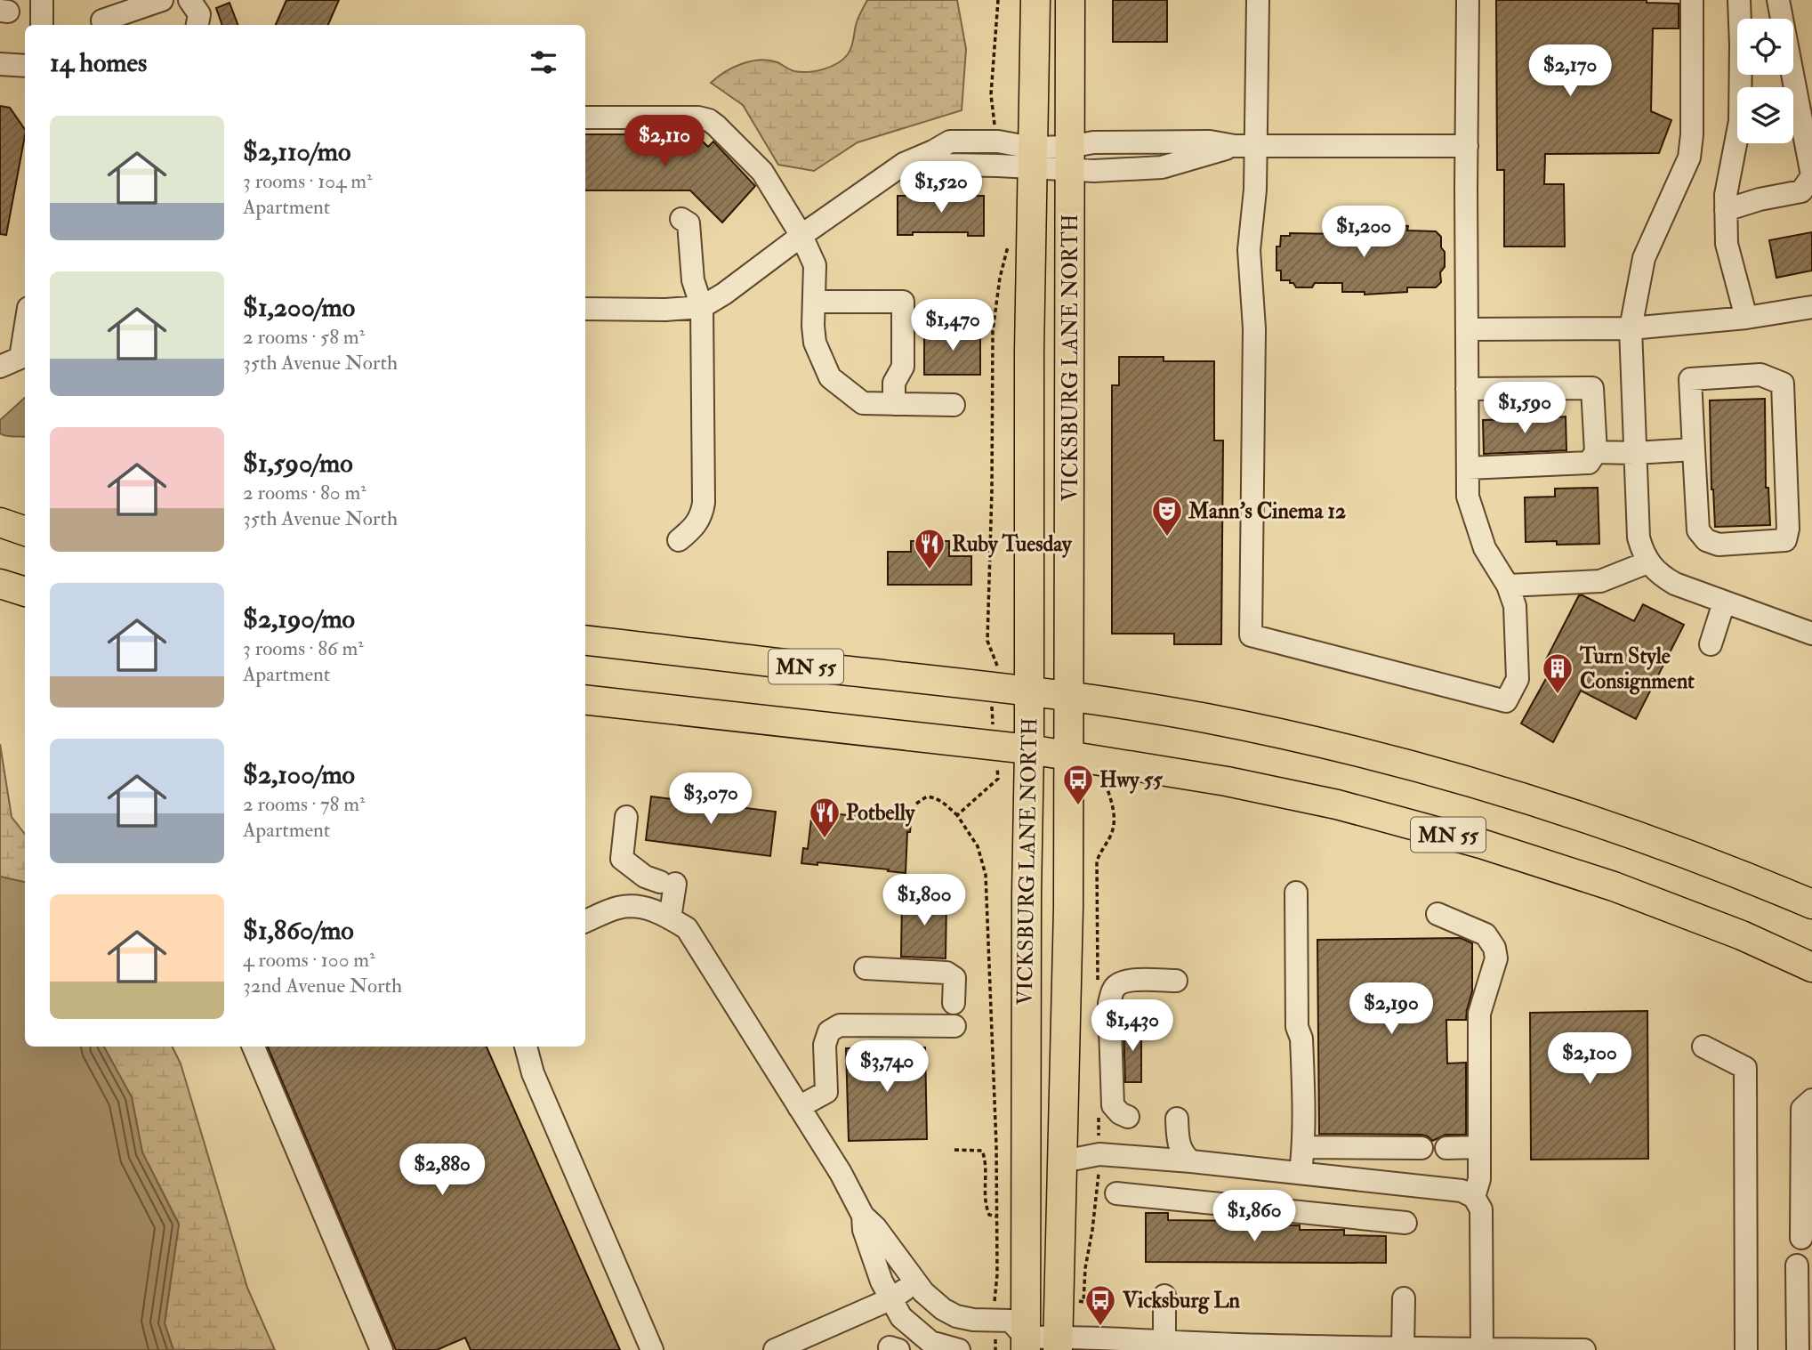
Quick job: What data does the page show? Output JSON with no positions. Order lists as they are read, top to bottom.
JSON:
{
  "streets": {
    "main road": ["VICKSBURG LANE NORTH", "MN 55"]
  },
  "crossings": [
    ["VICKSBURG LANE NORTH", "MN 55"]
  ],
  "places": {
    "theatre": ["Mann's Cinema 12"],
    "restaurant": ["Ruby Tuesday", "Potbelly"],
    "building": ["Turn Style Consignment"],
    "bus stop": ["Hwy 55", "Vicksburg Ln"]
  },
  "page": {
    "heading": "14 homes",
    "price": [
      "$2,170",
      "$2,110",
      "$1,520",
      "$1,200",
      "$1,470",
      "$1,590",
      "$3,070",
      "$1,800",
      "$2,190",
      "$1,430",
      "$2,100",
      "$3,740",
      "$2,880",
      "$1,860"
    ],
    "list": [
      {
        "name": "$2,110/mo",
        "note": "3 rooms · 104 m² · Apartment"
      },
      {
        "name": "$1,200/mo",
        "note": "2 rooms · 58 m² · 35th Avenue North"
      },
      {
        "name": "$1,590/mo",
        "note": "2 rooms · 80 m² · 35th Avenue North"
      },
      {
        "name": "$2,190/mo",
        "note": "3 rooms · 86 m² · Apartment"
      },
      {
        "name": "$2,100/mo",
        "note": "2 rooms · 78 m² · Apartment"
      },
      {
        "name": "$1,860/mo",
        "note": "4 rooms · 100 m² · 32nd Avenue North"
      }
    ]
  }
}
